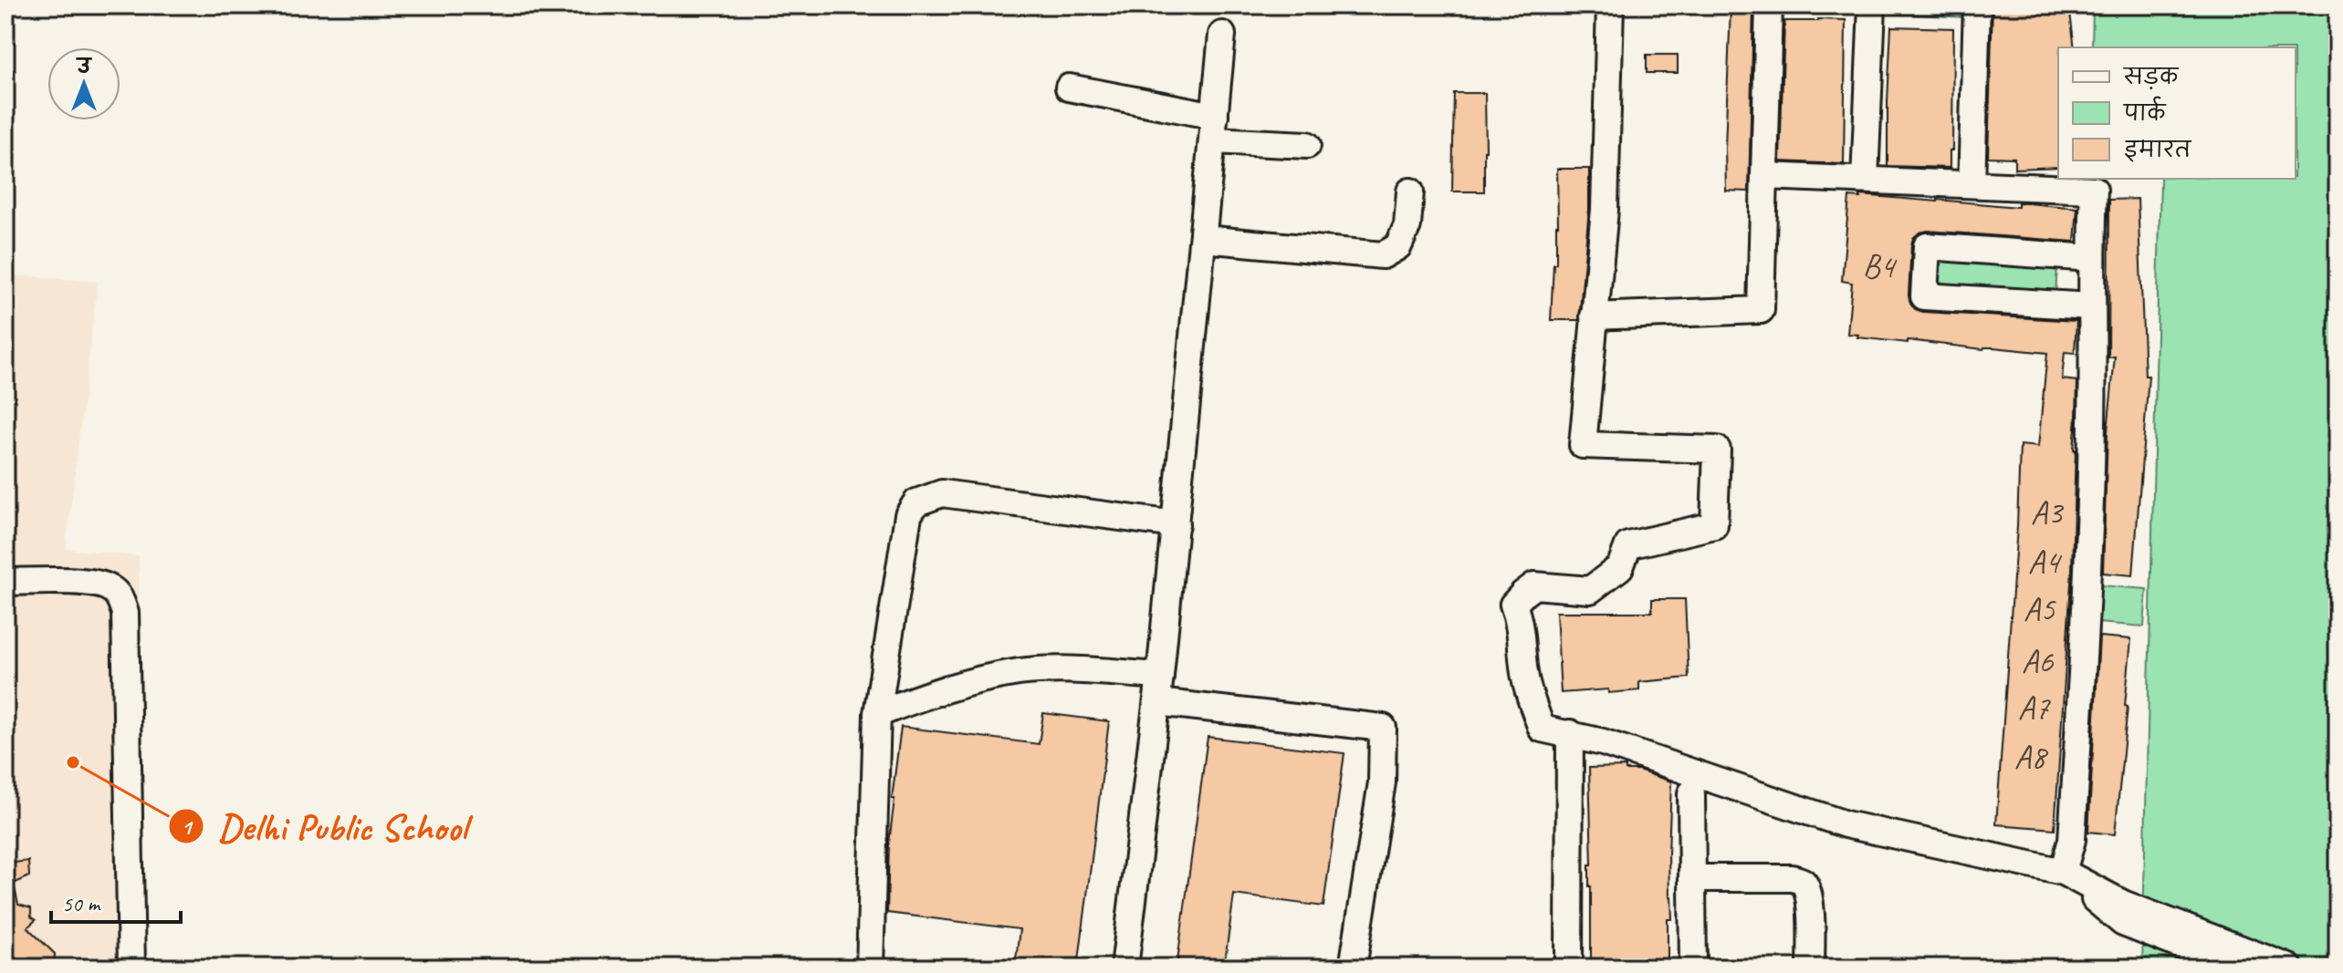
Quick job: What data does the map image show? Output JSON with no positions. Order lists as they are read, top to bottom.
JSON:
{
  "places": ["Delhi Public School"],
  "house_numbers": [
    "B4",
    "A3",
    "A4",
    "A5",
    "A6",
    "A7",
    "A8"
  ],
  "legend": ["सड़क", "पार्क", "इमारत"],
  "scale_bar": "50 m",
  "north": "top"
}
